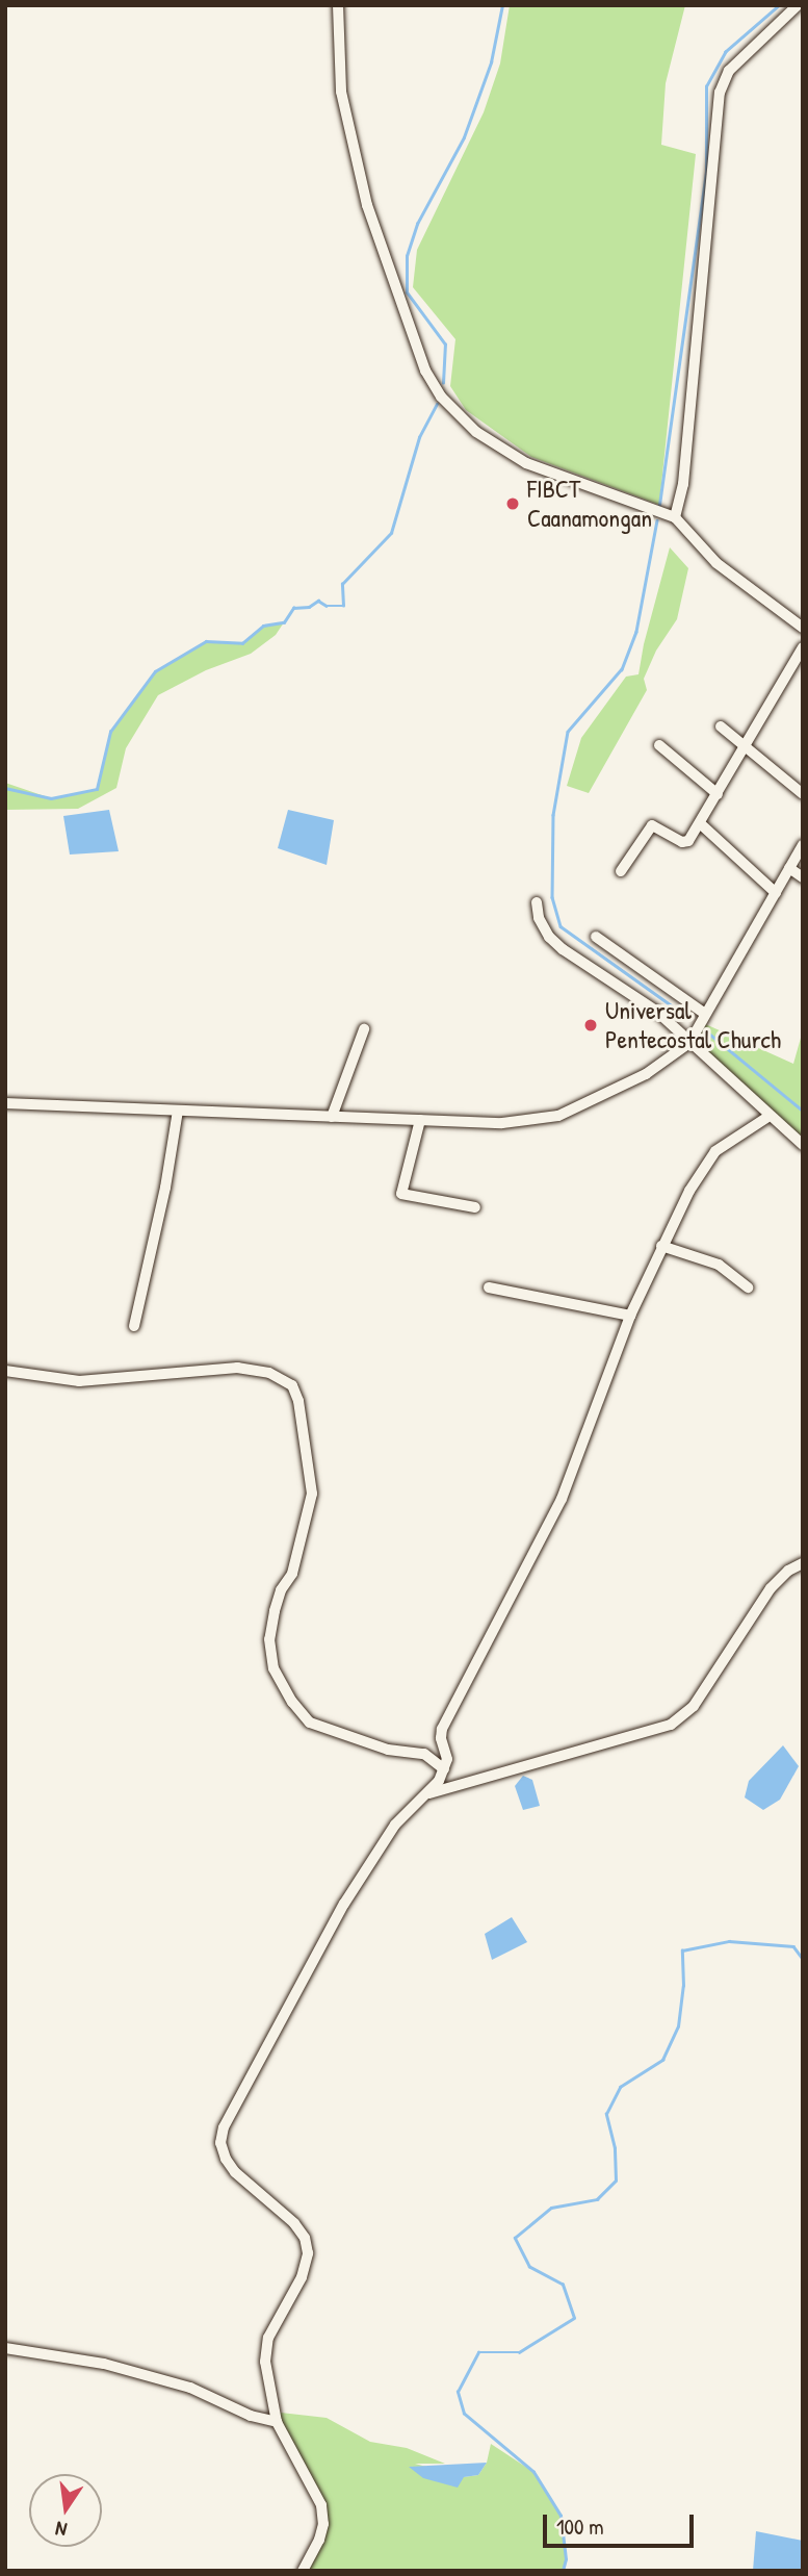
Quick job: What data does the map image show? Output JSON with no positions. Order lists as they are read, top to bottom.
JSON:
{
  "places": ["FIBCT Caanamongan", "Universal Pentecostal Church"],
  "scale_bar": "100 m",
  "north": "bottom"
}
